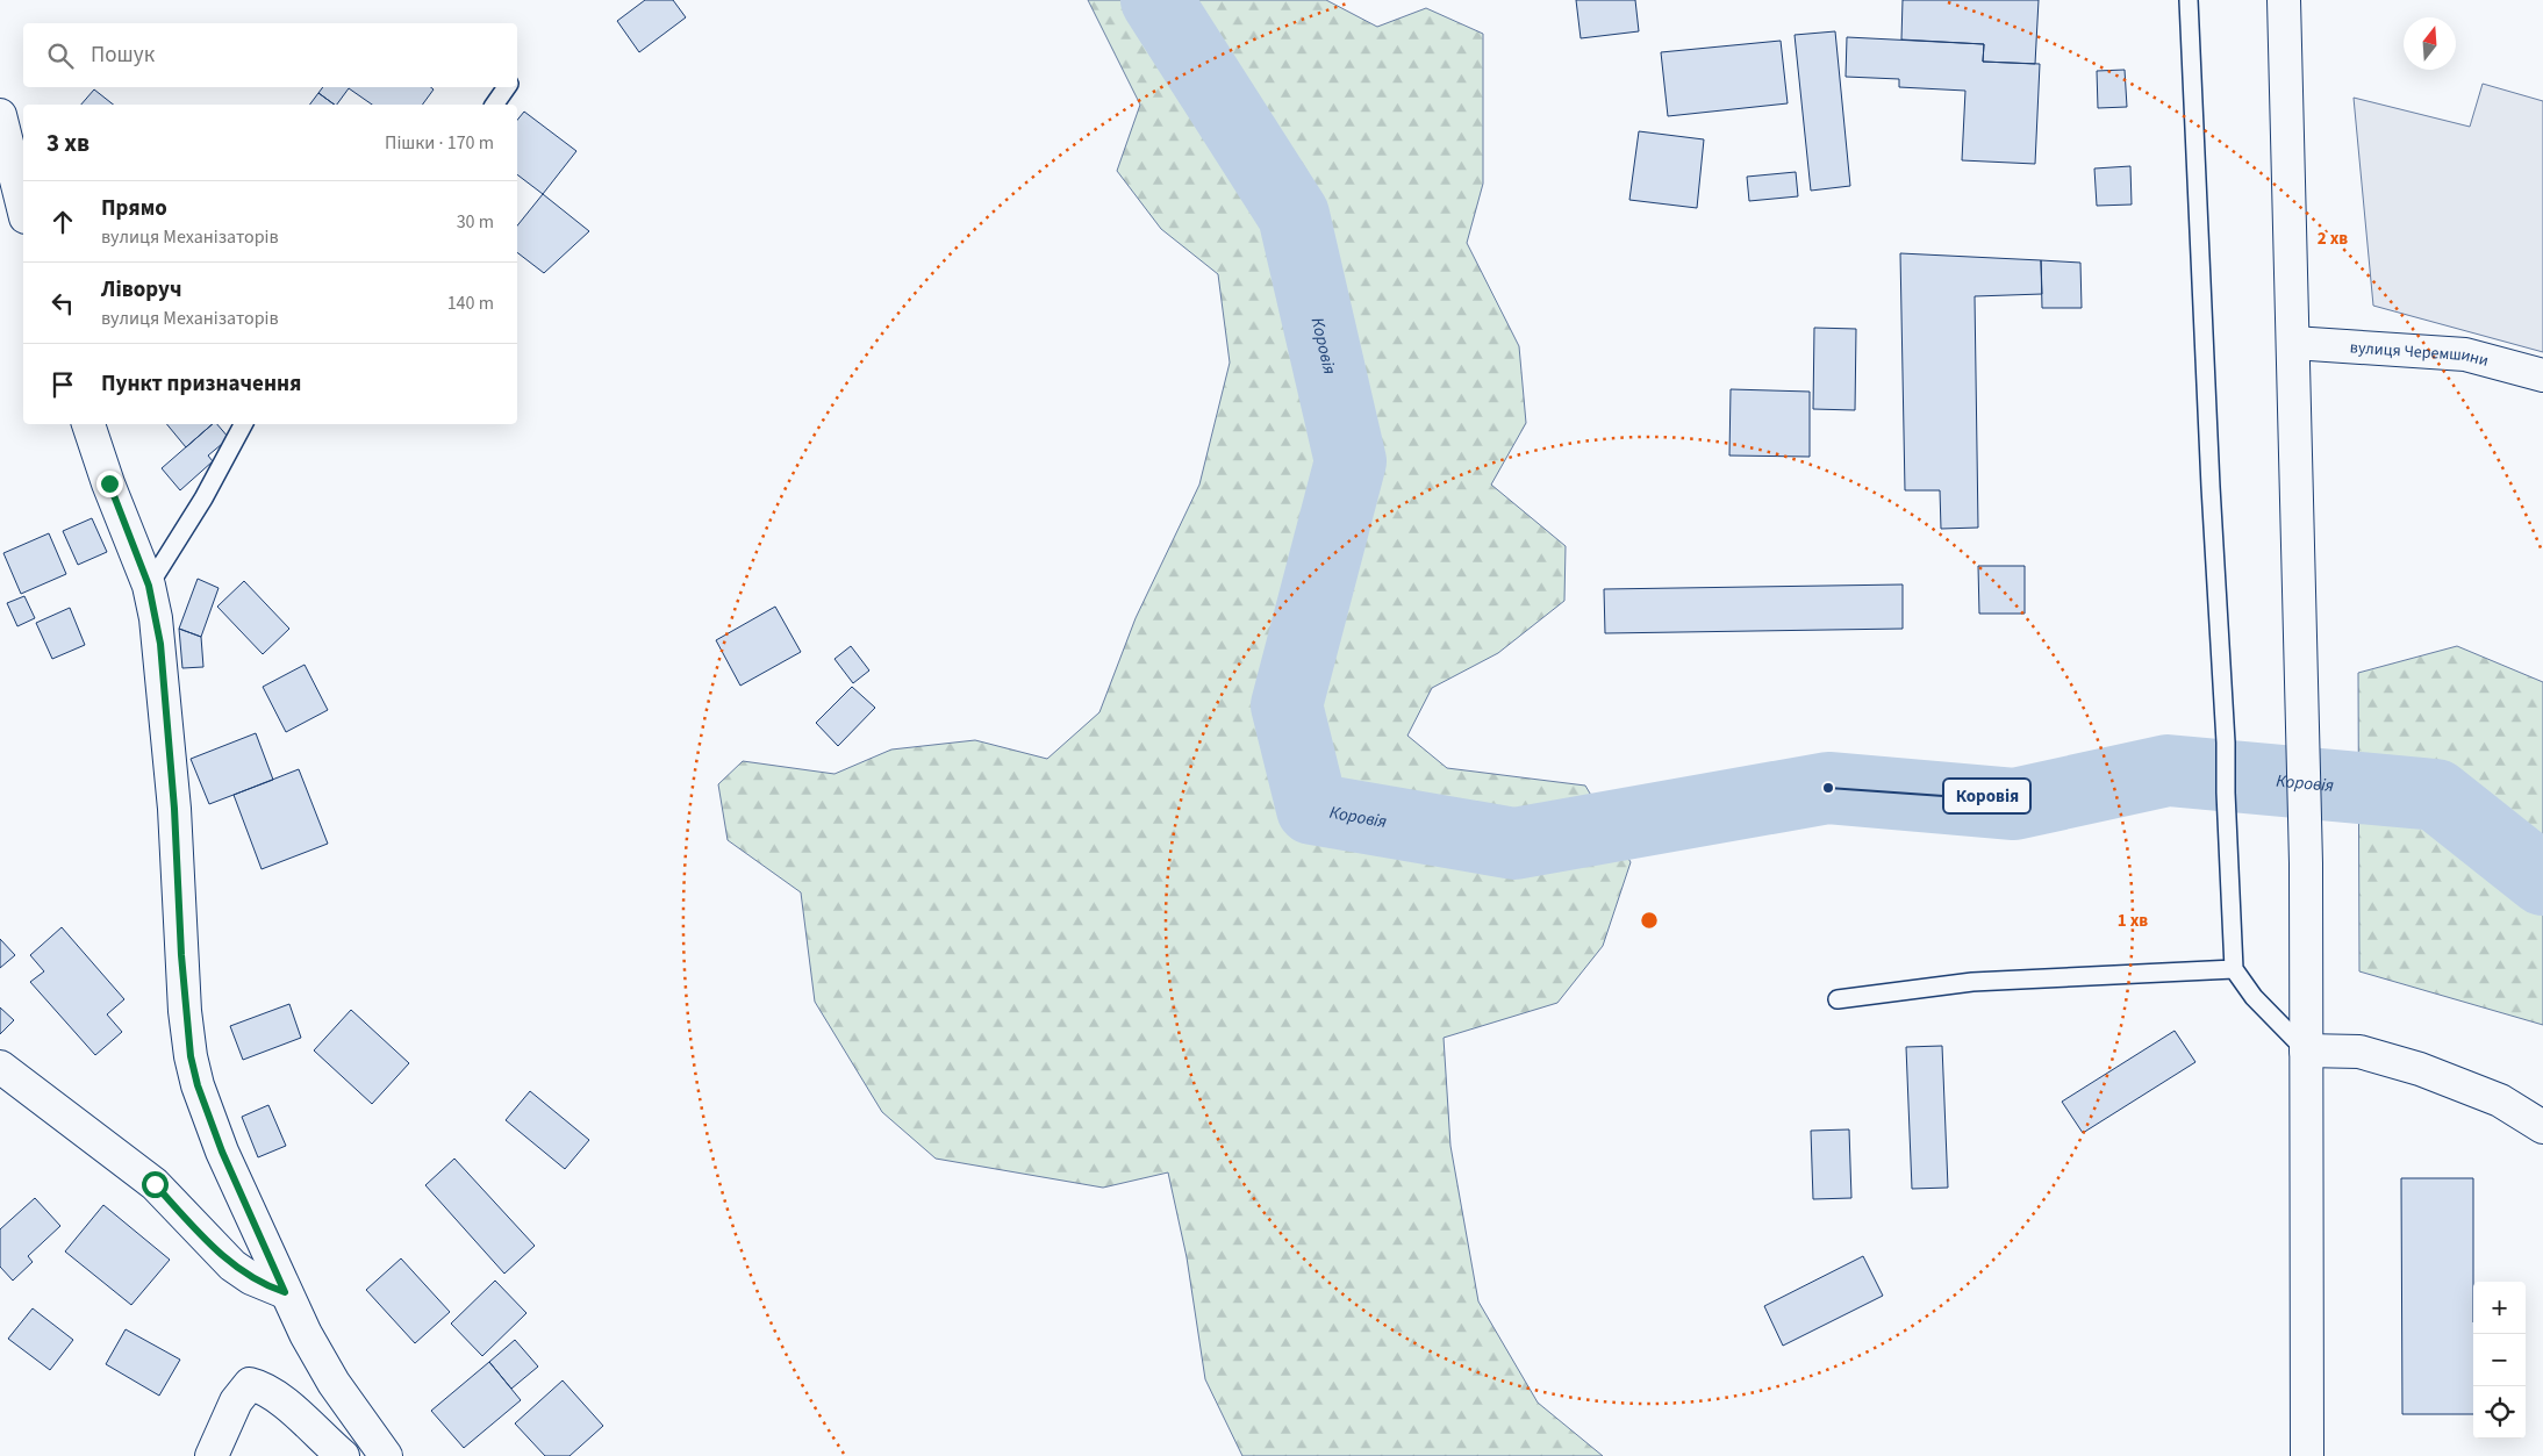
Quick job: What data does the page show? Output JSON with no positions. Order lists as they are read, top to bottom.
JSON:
{
  "streets": {
    "street": ["вулиця Черемшини"]
  },
  "water": ["Коровія"],
  "places": ["Коровія"],
  "north": "top",
  "page": {
    "search": "Пошук",
    "heading": ["3 хв", "Пішки · 170 m"],
    "list": [
      ["Прямо", "вулиця Механізаторів", "30 m"],
      ["Ліворуч", "вулиця Механізаторів", "140 m"],
      "Пункт призначення"
    ],
    "map_buttons": ["+", "−"]
  },
  "rings": ["2 хв", "1 хв"]
}
